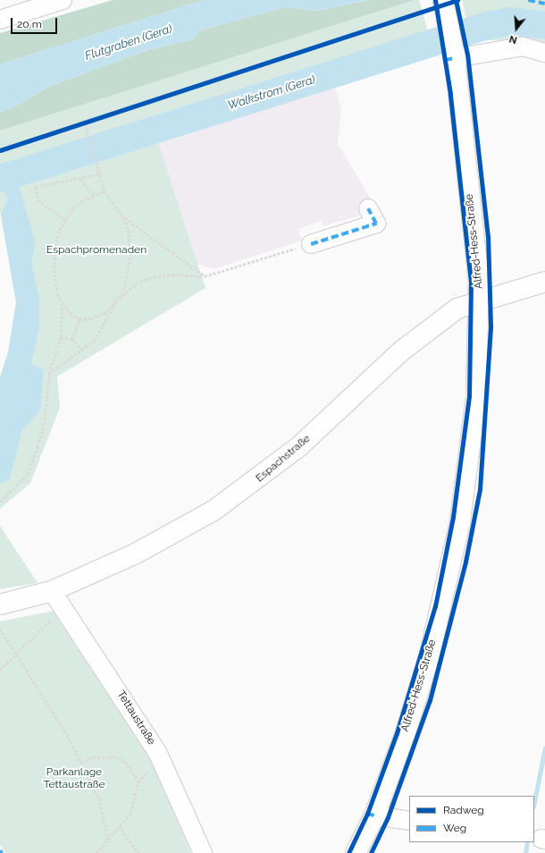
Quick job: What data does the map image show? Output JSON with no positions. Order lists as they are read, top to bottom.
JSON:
{
  "streets": {
    "main road": ["Alfred-Hess-Straße", "Espachstraße"],
    "street": ["Tettaustraße"]
  },
  "crossings": [
    ["Alfred-Hess-Straße", "Espachstraße"],
    ["Espachstraße", "Tettaustraße"]
  ],
  "water": ["Flutgraben (Gera)", "Walkstrom (Gera)"],
  "parks": ["Espachpromenaden", "Parkanlage Tettaustraße"],
  "legend": ["Radweg", "Weg"],
  "scale_bar": "20 m",
  "north": "bottom"
}
